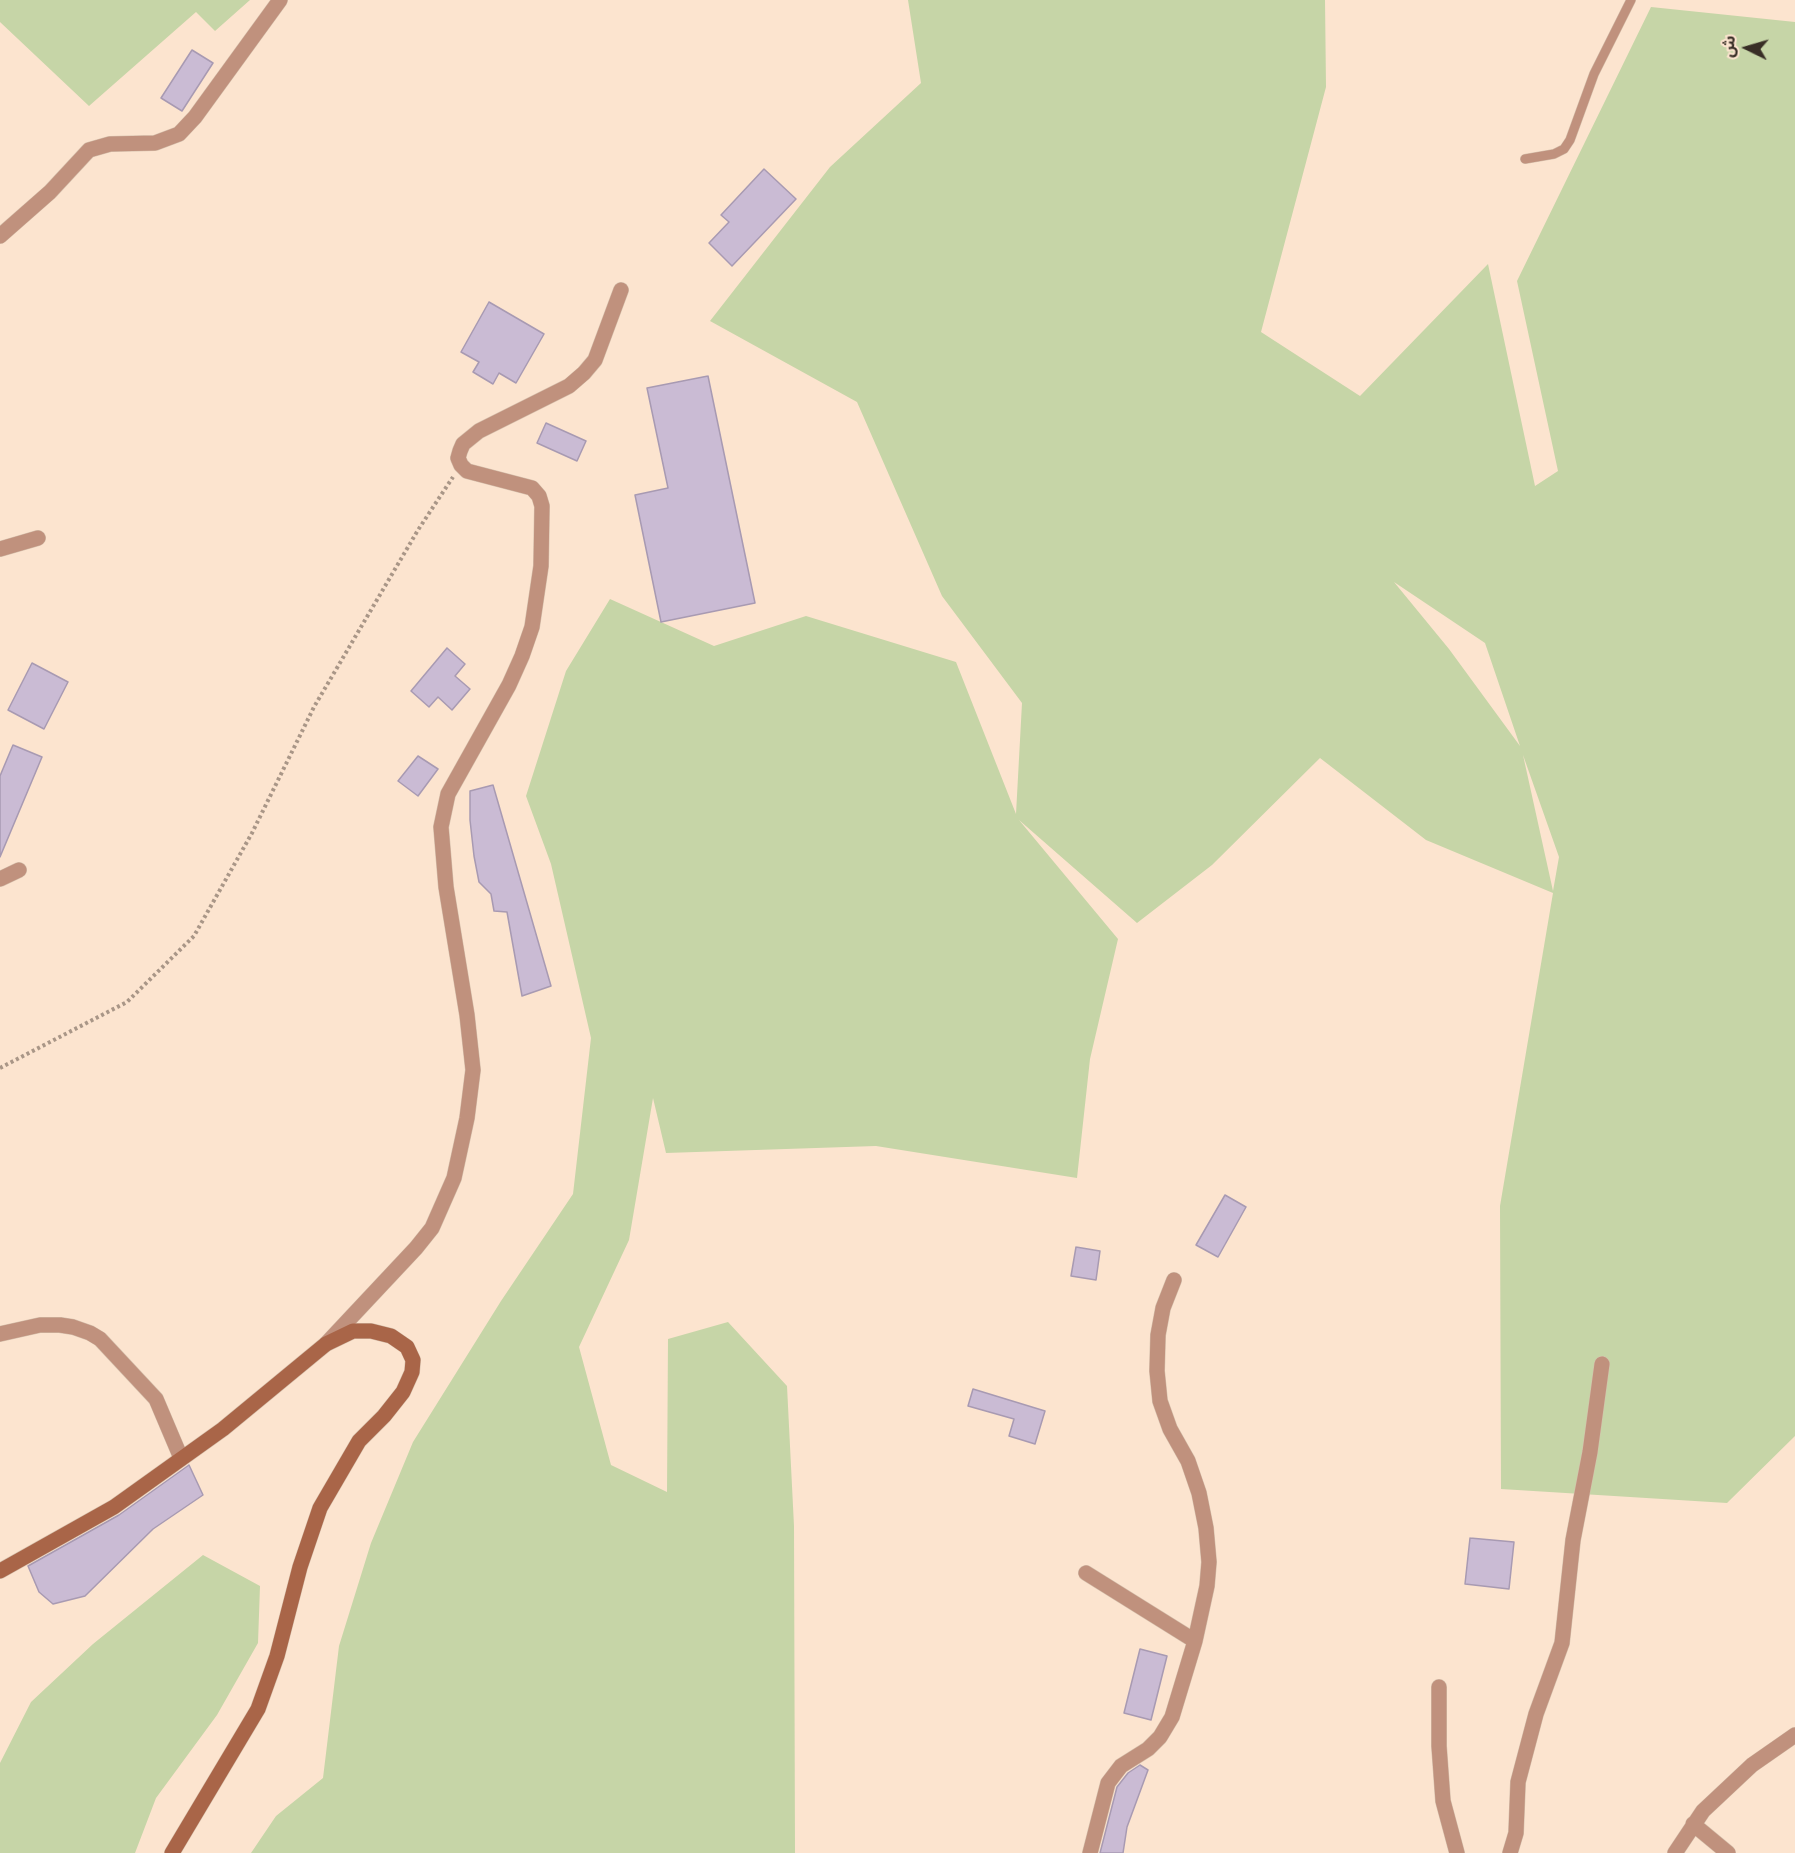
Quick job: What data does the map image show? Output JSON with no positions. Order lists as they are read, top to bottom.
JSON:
{
  "north": "left"
}
